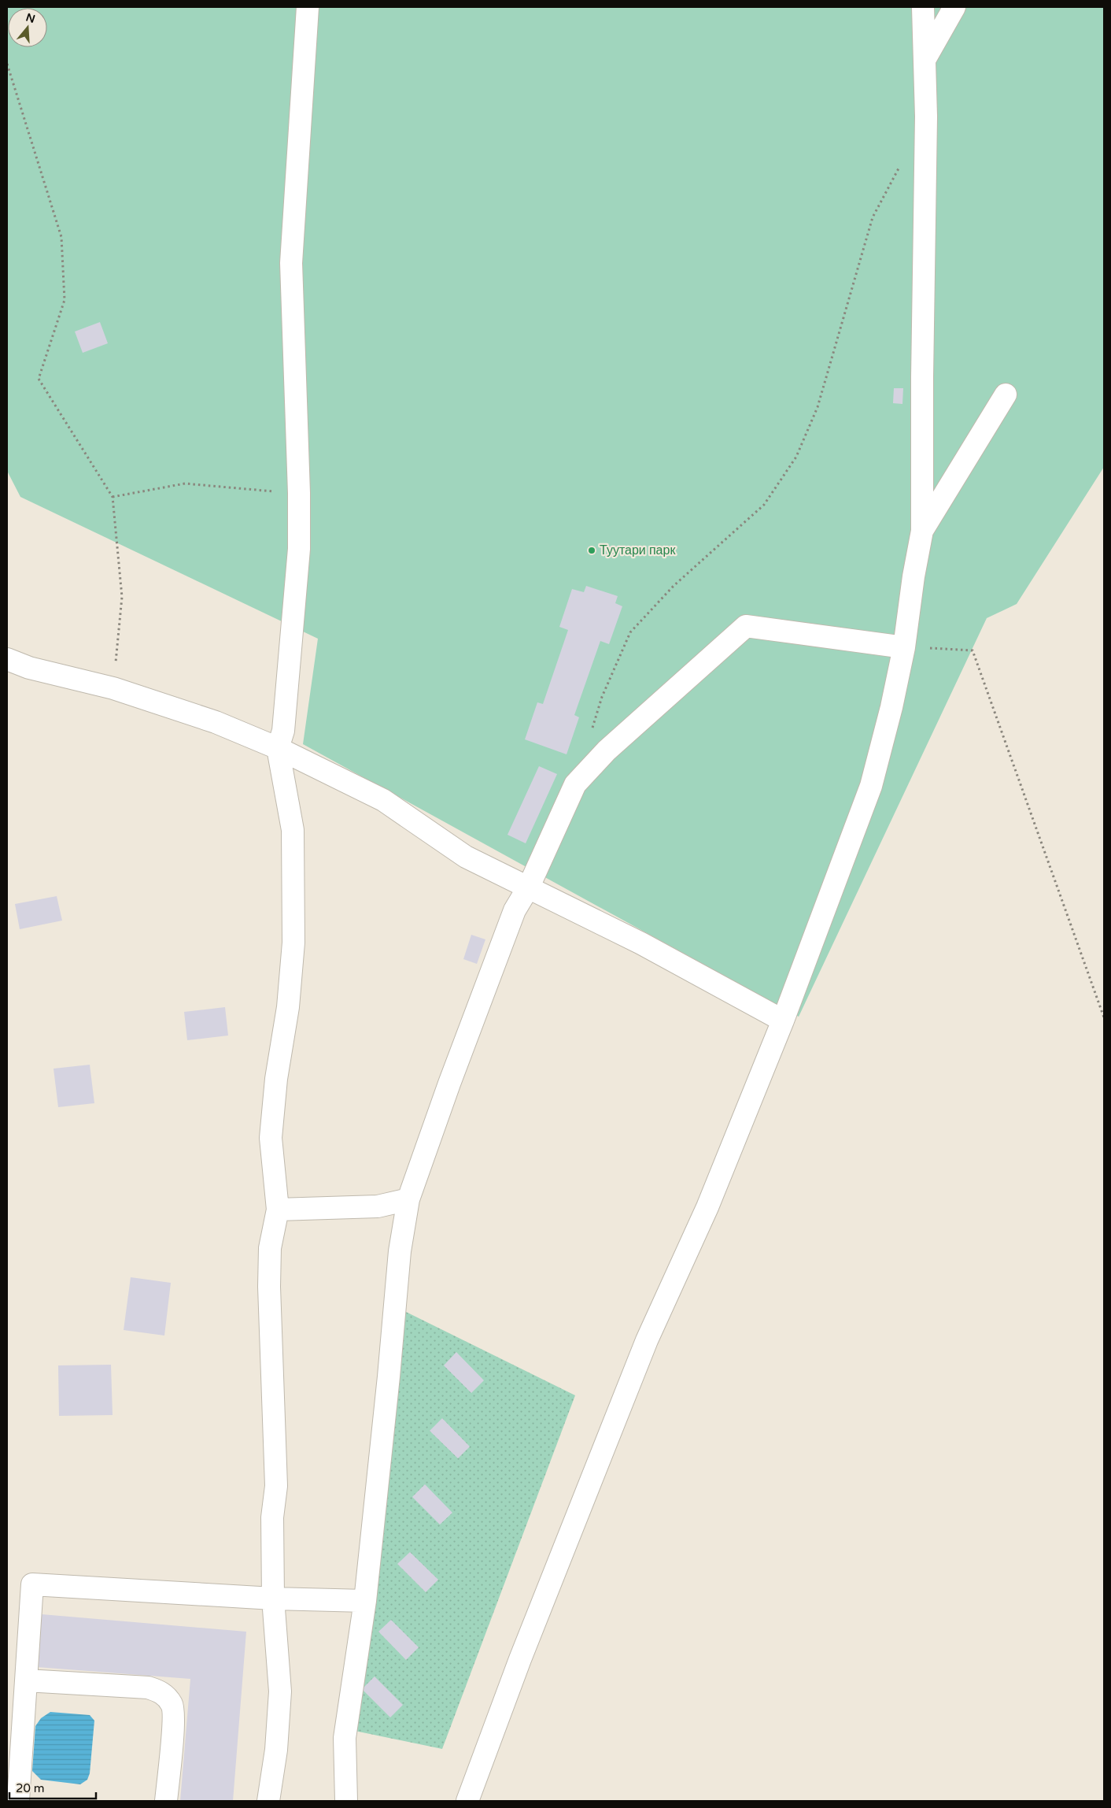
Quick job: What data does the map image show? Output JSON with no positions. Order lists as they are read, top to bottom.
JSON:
{
  "places": ["Туутари парк"],
  "scale_bar": "20 m",
  "north": "top"
}
